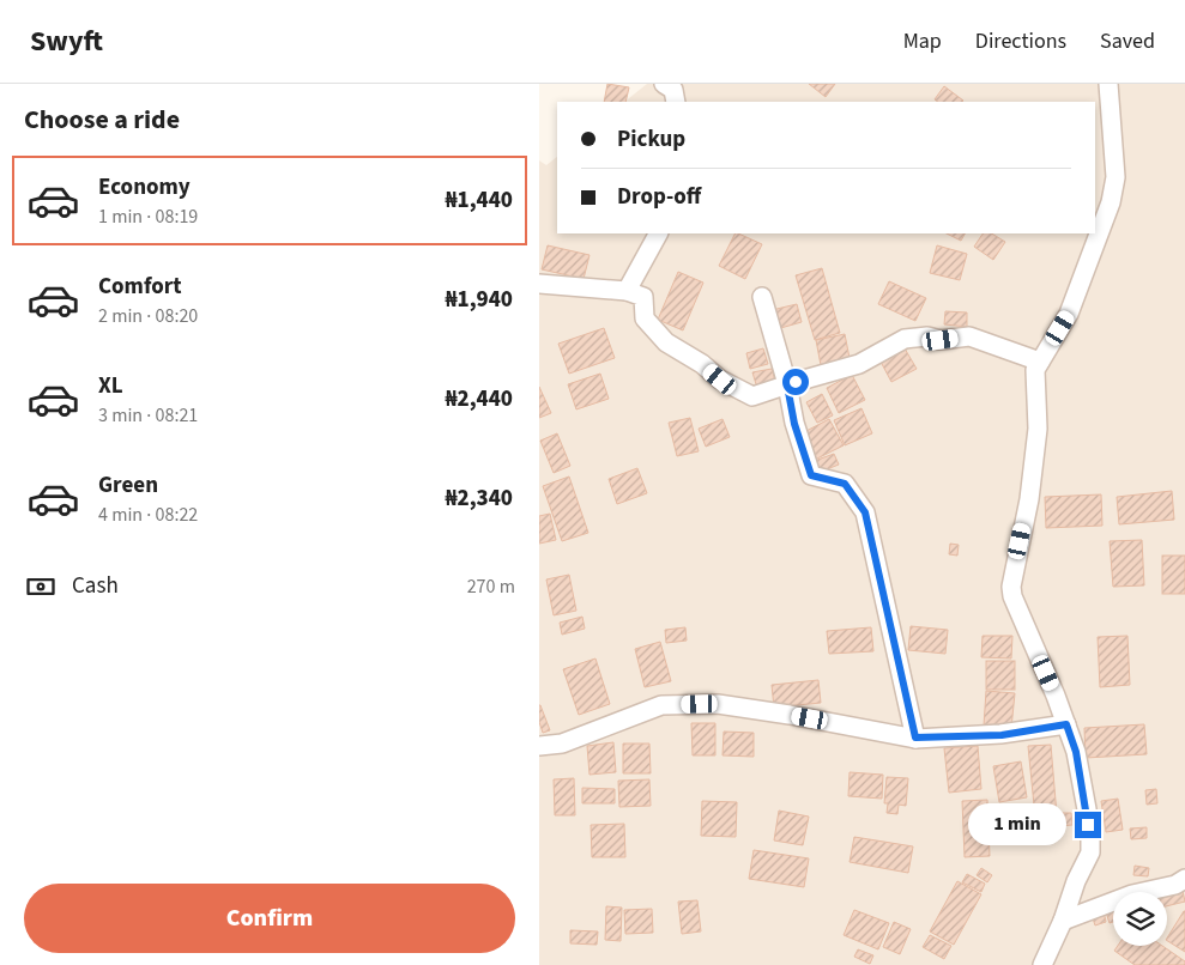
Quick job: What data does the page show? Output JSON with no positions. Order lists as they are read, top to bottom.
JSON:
{
  "page": {
    "header": "Swyft",
    "nav": ["Map", "Directions", "Saved"],
    "heading": "Choose a ride",
    "banner": ["Pickup", "Drop-off"],
    "list": [
      {
        "name": "Economy",
        "note": "1 min · 08:19",
        "value": "₦1,440"
      },
      {
        "name": "Comfort",
        "note": "2 min · 08:20",
        "value": "₦1,940"
      },
      {
        "name": "XL",
        "note": "3 min · 08:21",
        "value": "₦2,440"
      },
      {
        "name": "Green",
        "note": "4 min · 08:22",
        "value": "₦2,340"
      }
    ],
    "pay": ["Cash", "270 m"],
    "bubble": "1 min",
    "buttons": "Confirm"
  }
}
